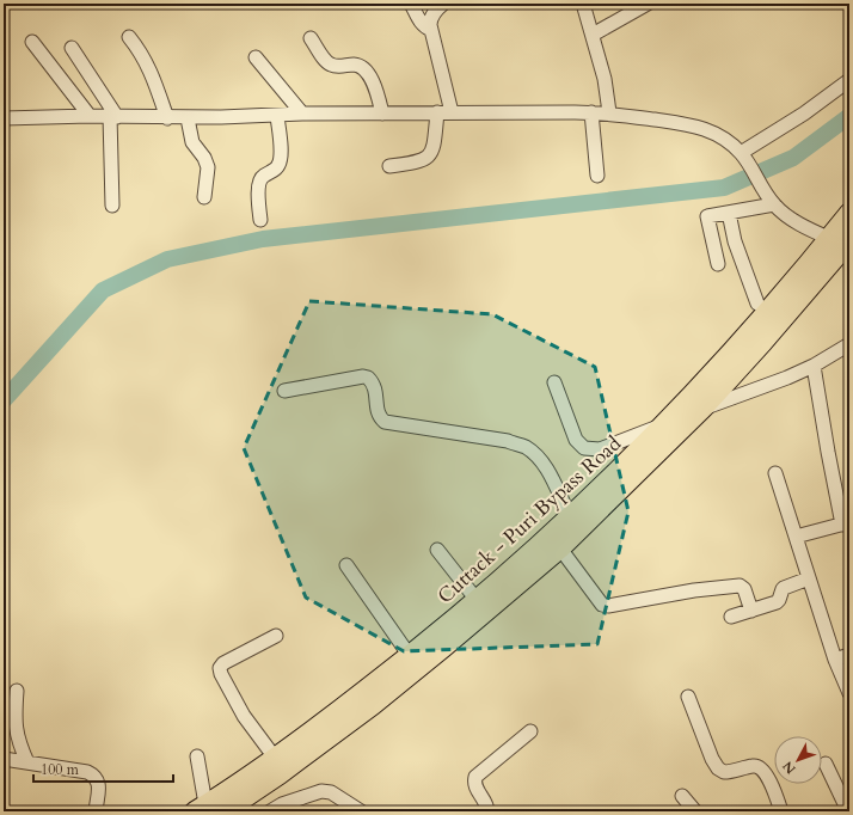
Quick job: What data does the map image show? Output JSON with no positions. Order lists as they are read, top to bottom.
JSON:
{
  "streets": {
    "highway": ["Cuttack - Puri Bypass Road"]
  },
  "scale_bar": "100 m",
  "north": "bottom left"
}
